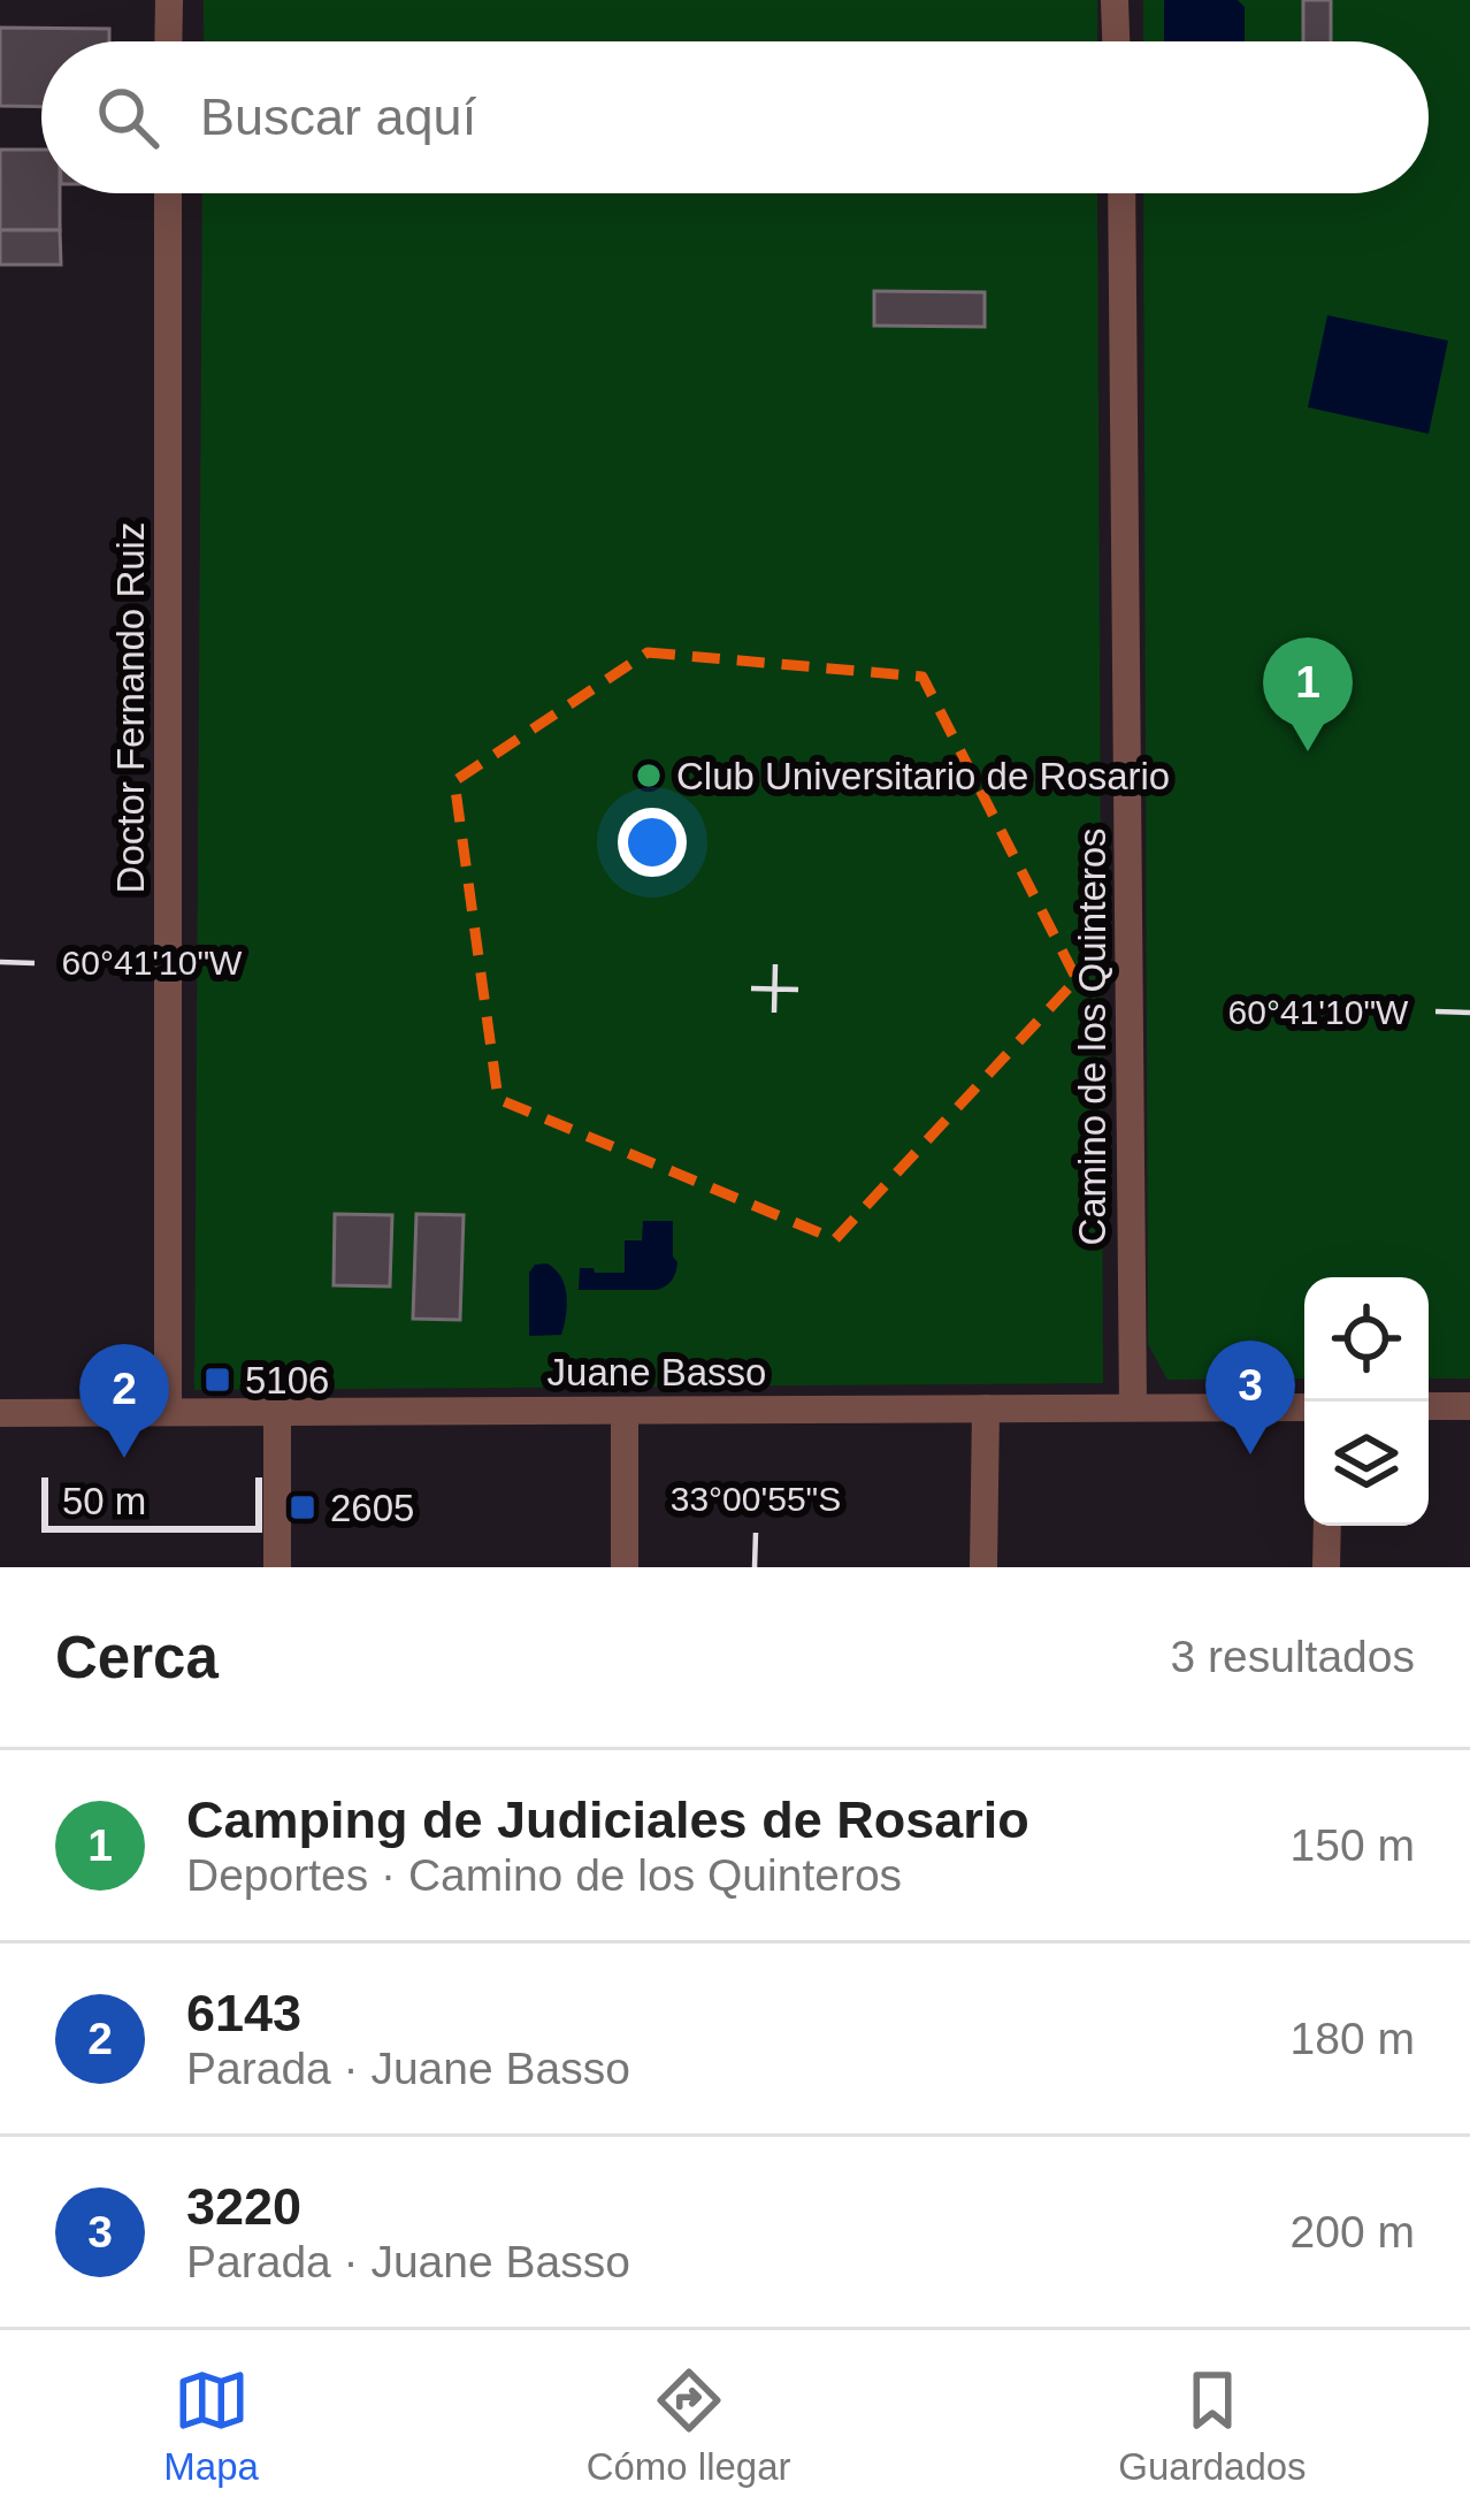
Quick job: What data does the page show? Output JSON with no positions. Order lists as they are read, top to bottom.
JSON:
{
  "streets": {
    "street": ["Doctor Fernando Ruiz", "Camino de los Quinteros", "Juane Basso"]
  },
  "crossings": [
    ["Doctor Fernando Ruiz", "Juane Basso"],
    ["Camino de los Quinteros", "Juane Basso"]
  ],
  "places": {
    "other": ["Club Universitario de Rosario"],
    "transit": ["5106", "2605"]
  },
  "scale_bar": "50 m",
  "page": {
    "search": "Buscar aquí",
    "pins": ["1", "3", "2"],
    "scale": "50 m",
    "heading": ["Cerca", "3 resultados"],
    "list": [
      {
        "mark": "1",
        "name": "Camping de Judiciales de Rosario",
        "note": "Deportes · Camino de los Quinteros",
        "value": "150 m"
      },
      {
        "mark": "2",
        "name": "6143",
        "note": "Parada · Juane Basso",
        "value": "180 m"
      },
      {
        "mark": "3",
        "name": "3220",
        "note": "Parada · Juane Basso",
        "value": "200 m"
      }
    ],
    "nav": ["Mapa", "Cómo llegar", "Guardados"]
  },
  "coordinates": ["60°41'10\"W", "33°00'55\"S"]
}
